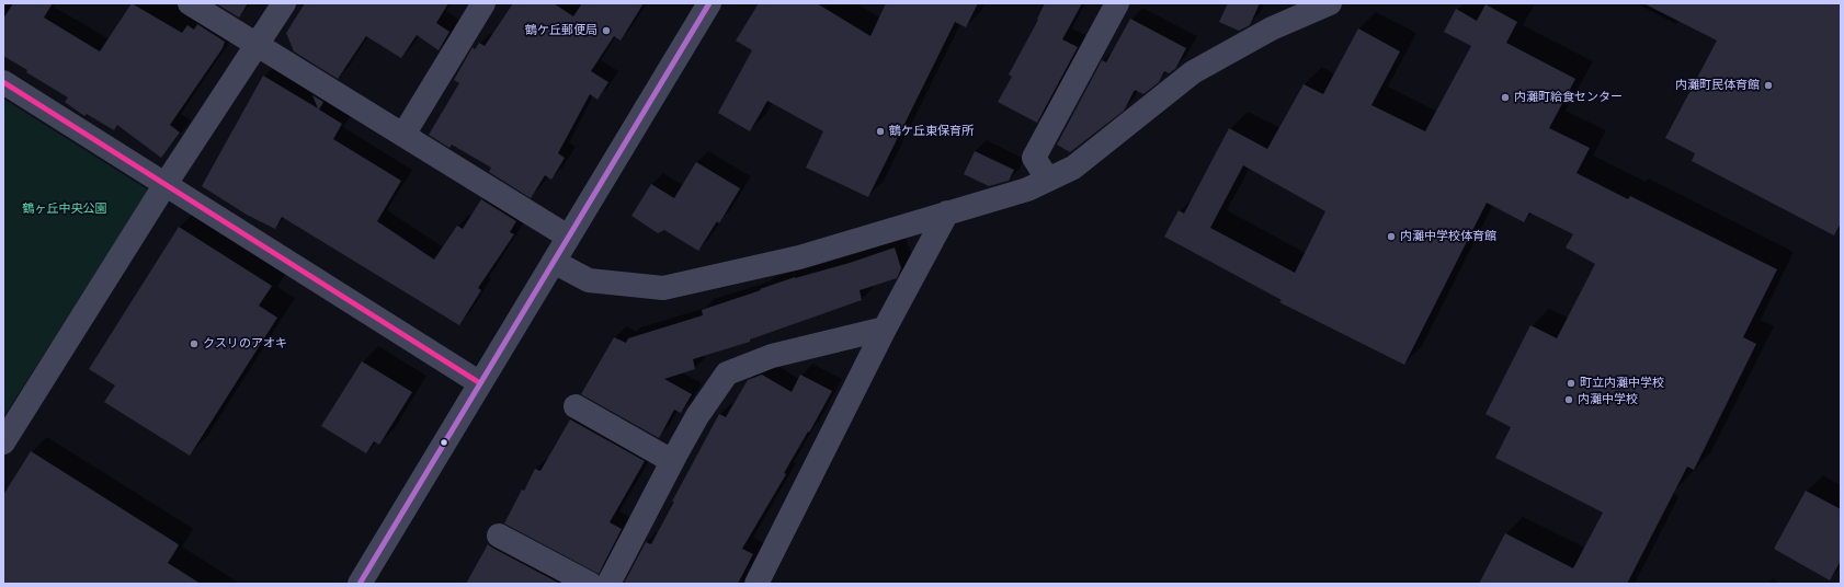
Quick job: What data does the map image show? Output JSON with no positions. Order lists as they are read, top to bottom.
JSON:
{
  "parks": ["鶴ヶ丘中央公園"],
  "places": [
    "鶴ケ丘郵便局",
    "内灘町民体育館",
    "内灘町給食センター",
    "鶴ケ丘東保育所",
    "内灘中学校体育館",
    "クスリのアオキ",
    "町立内灘中学校",
    "内灘中学校"
  ]
}
